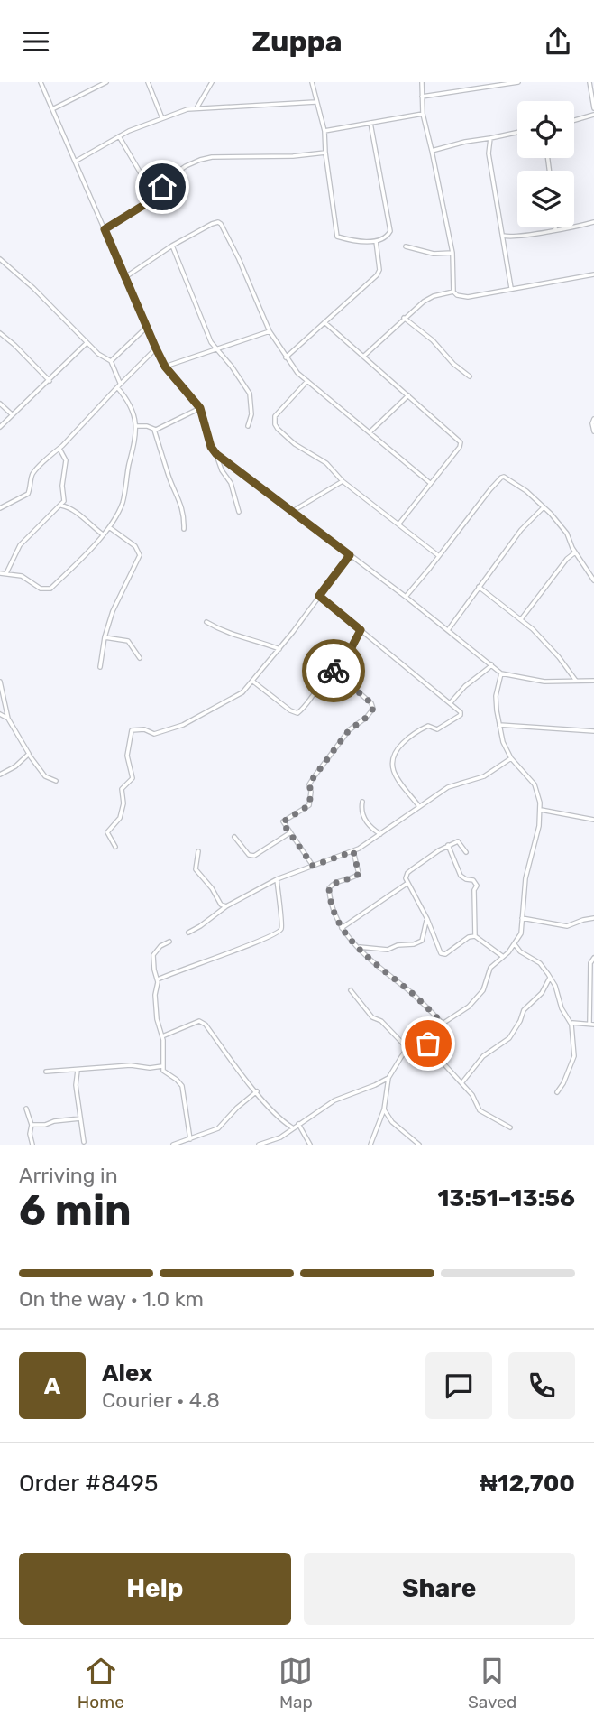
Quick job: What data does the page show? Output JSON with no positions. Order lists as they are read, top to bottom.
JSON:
{
  "page": {
    "header": "Zuppa",
    "heading": ["6 min", "Arriving in", "13:51–13:56"],
    "panel": [
      "Alex",
      "Courier · 4.8",
      "Order #8495",
      "₦12,700"
    ],
    "bar": "On the way · 1.0 km",
    "round": "A",
    "buttons": ["Help", "Share"],
    "tabs": ["Home", "Map", "Saved"]
  }
}
